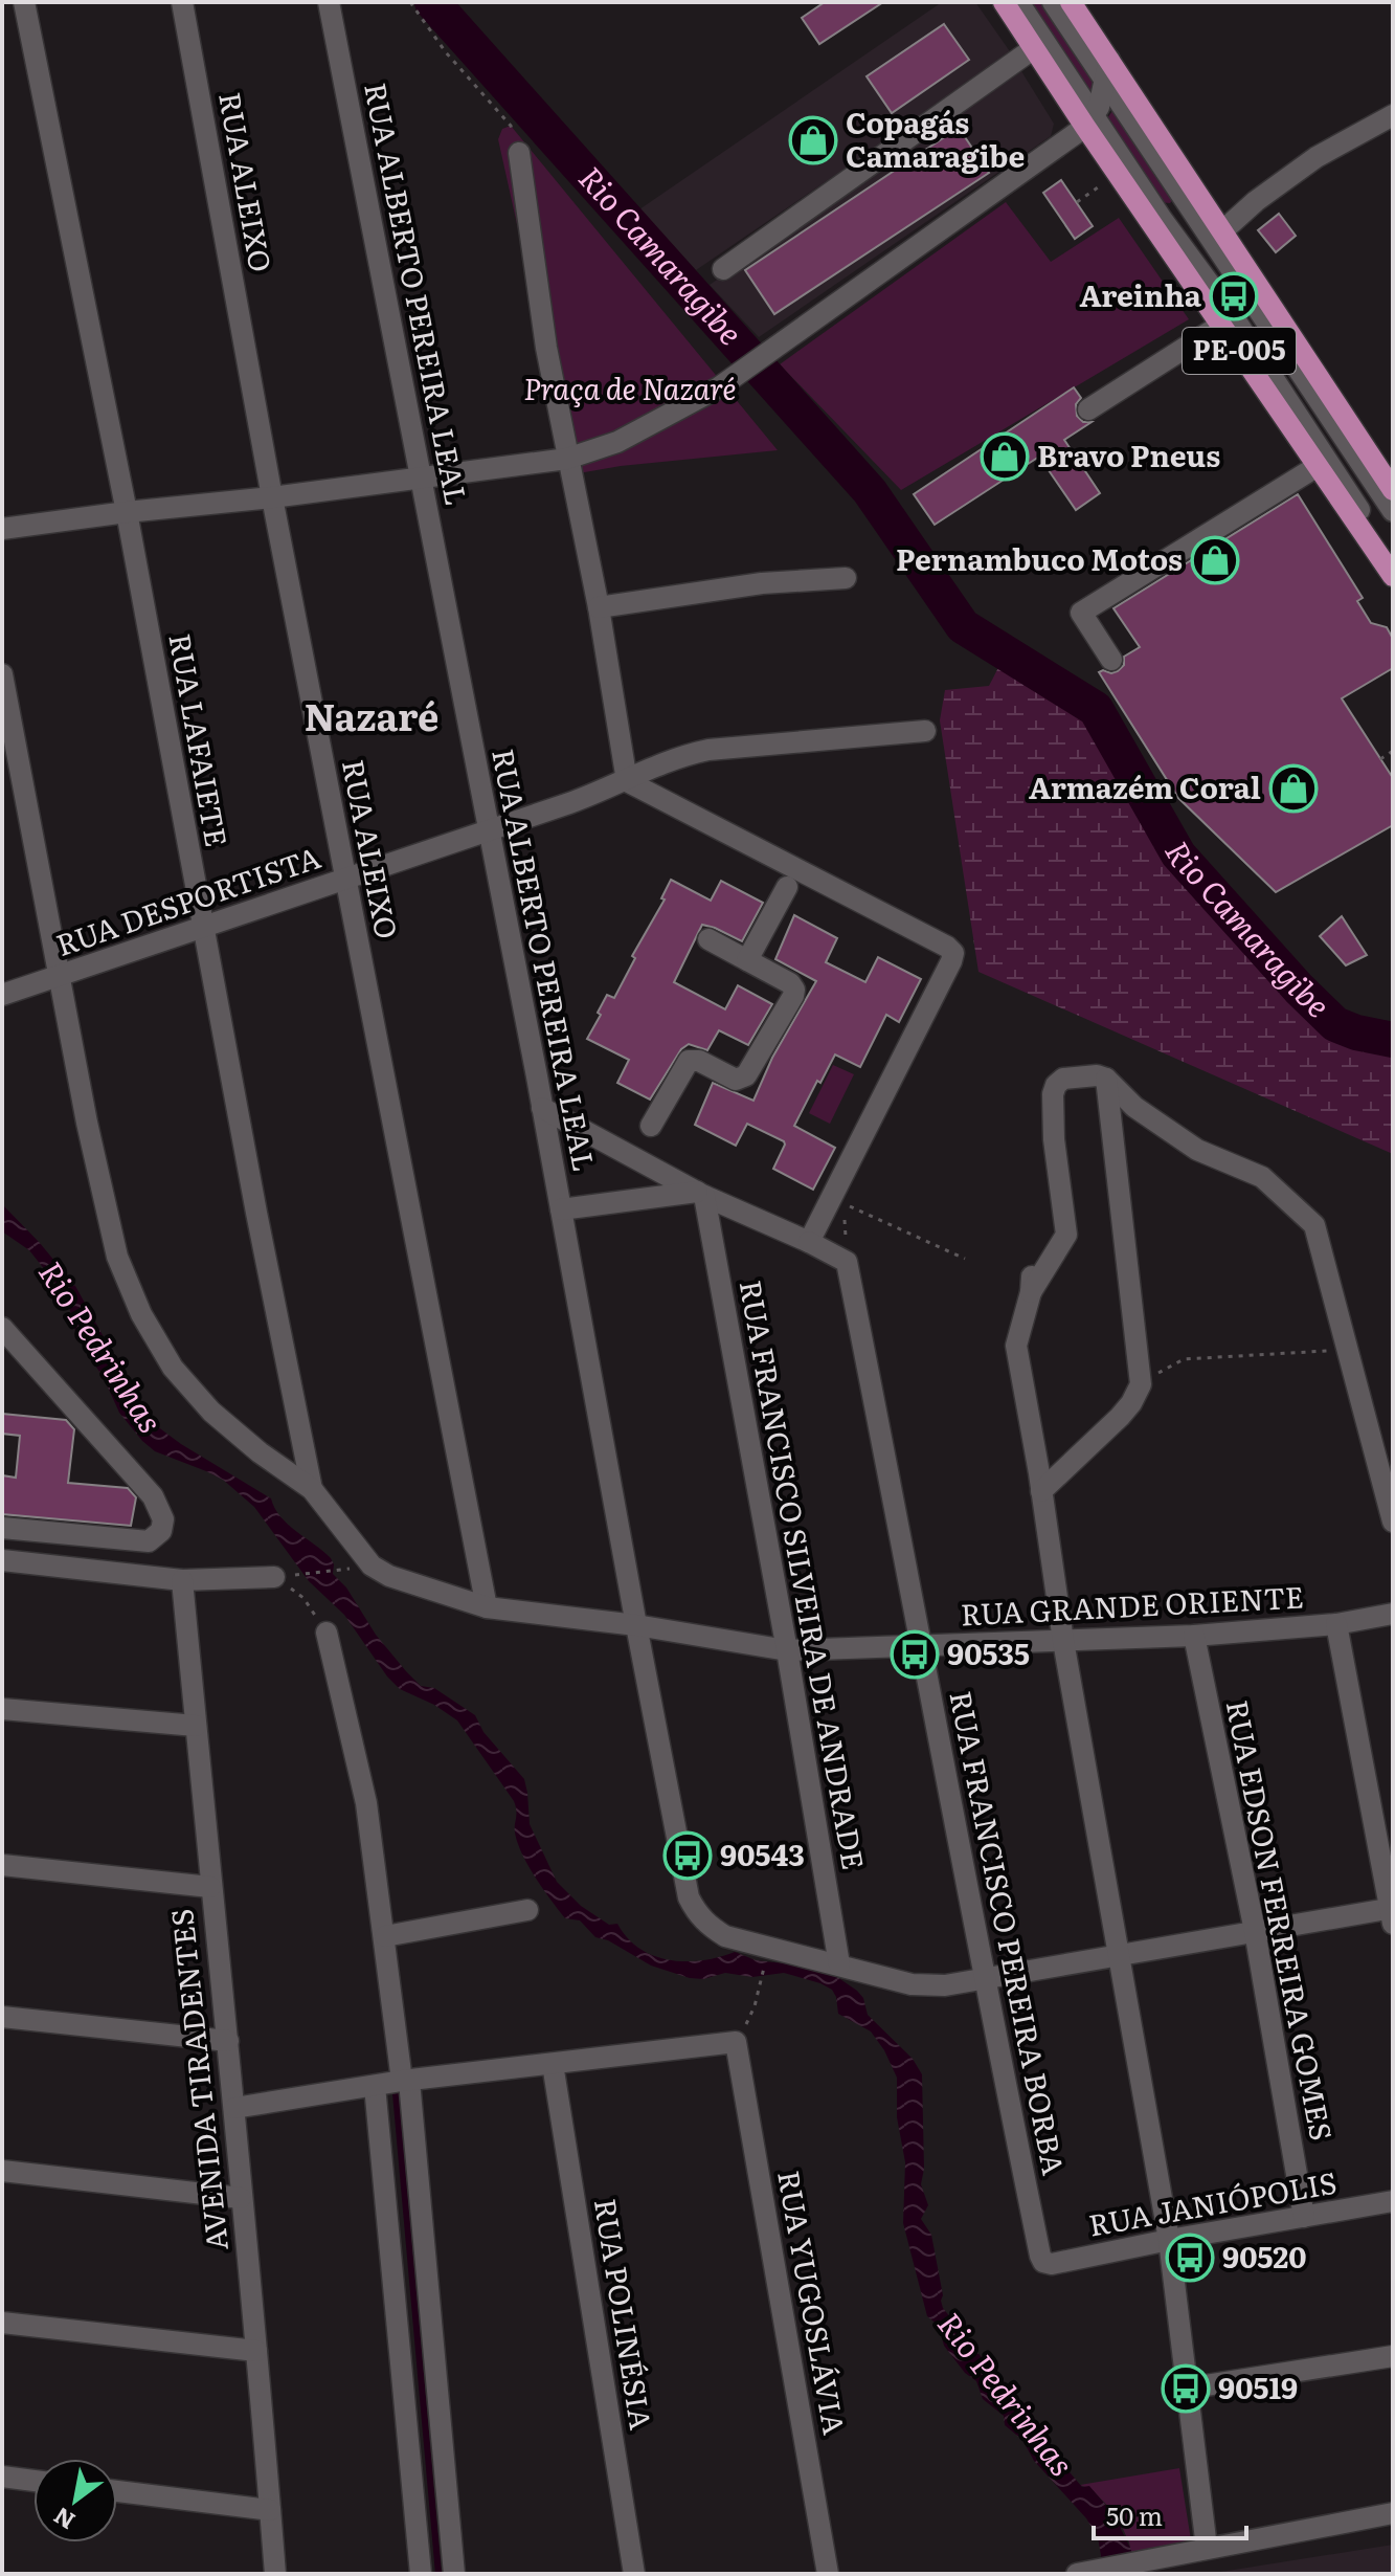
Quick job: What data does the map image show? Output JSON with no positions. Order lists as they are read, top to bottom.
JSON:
{
  "streets": {
    "main road": ["PE-005"],
    "street": [
      "RUA ALEIXO",
      "RUA ALBERTO PEREIRA LEAL",
      "RUA LAFAIETE",
      "RUA DESPORTISTA",
      "RUA FRANCISCO SILVEIRA DE ANDRADE",
      "RUA GRANDE ORIENTE",
      "RUA EDSON FERREIRA GOMES",
      "RUA FRANCISCO PEREIRA BORBA",
      "AVENIDA TIRADENTES",
      "RUA JANIÓPOLIS",
      "RUA YUGOSLÁVIA",
      "RUA POLINÉSIA"
    ]
  },
  "crossings": [
    ["RUA ALEIXO", "RUA DESPORTISTA"],
    ["RUA ALEIXO", "RUA GRANDE ORIENTE"],
    ["RUA ALBERTO PEREIRA LEAL", "RUA DESPORTISTA"],
    ["RUA ALBERTO PEREIRA LEAL", "RUA FRANCISCO SILVEIRA DE ANDRADE"],
    ["RUA ALBERTO PEREIRA LEAL", "RUA GRANDE ORIENTE"],
    ["RUA LAFAIETE", "RUA DESPORTISTA"],
    ["RUA LAFAIETE", "RUA GRANDE ORIENTE"],
    ["RUA DESPORTISTA", "RUA GRANDE ORIENTE"],
    ["RUA FRANCISCO SILVEIRA DE ANDRADE", "RUA GRANDE ORIENTE"],
    ["RUA GRANDE ORIENTE", "RUA EDSON FERREIRA GOMES"],
    ["RUA GRANDE ORIENTE", "RUA FRANCISCO PEREIRA BORBA"],
    ["RUA EDSON FERREIRA GOMES", "RUA JANIÓPOLIS"],
    ["RUA FRANCISCO PEREIRA BORBA", "RUA JANIÓPOLIS"],
    ["RUA YUGOSLÁVIA", "RUA POLINÉSIA"]
  ],
  "districts": ["Nazaré"],
  "water": ["Rio Camaragibe", "Rio Pedrinhas"],
  "parks": ["Praça de Nazaré"],
  "places": {
    "shop": [
      "Copagás Camaragibe",
      "Bravo Pneus",
      "Pernambuco Motos",
      "Armazém Coral"
    ],
    "bus stop": [
      "Areinha",
      "90535",
      "90543",
      "90520",
      "90519"
    ]
  },
  "scale_bar": "50 m",
  "north": "bottom left"
}
